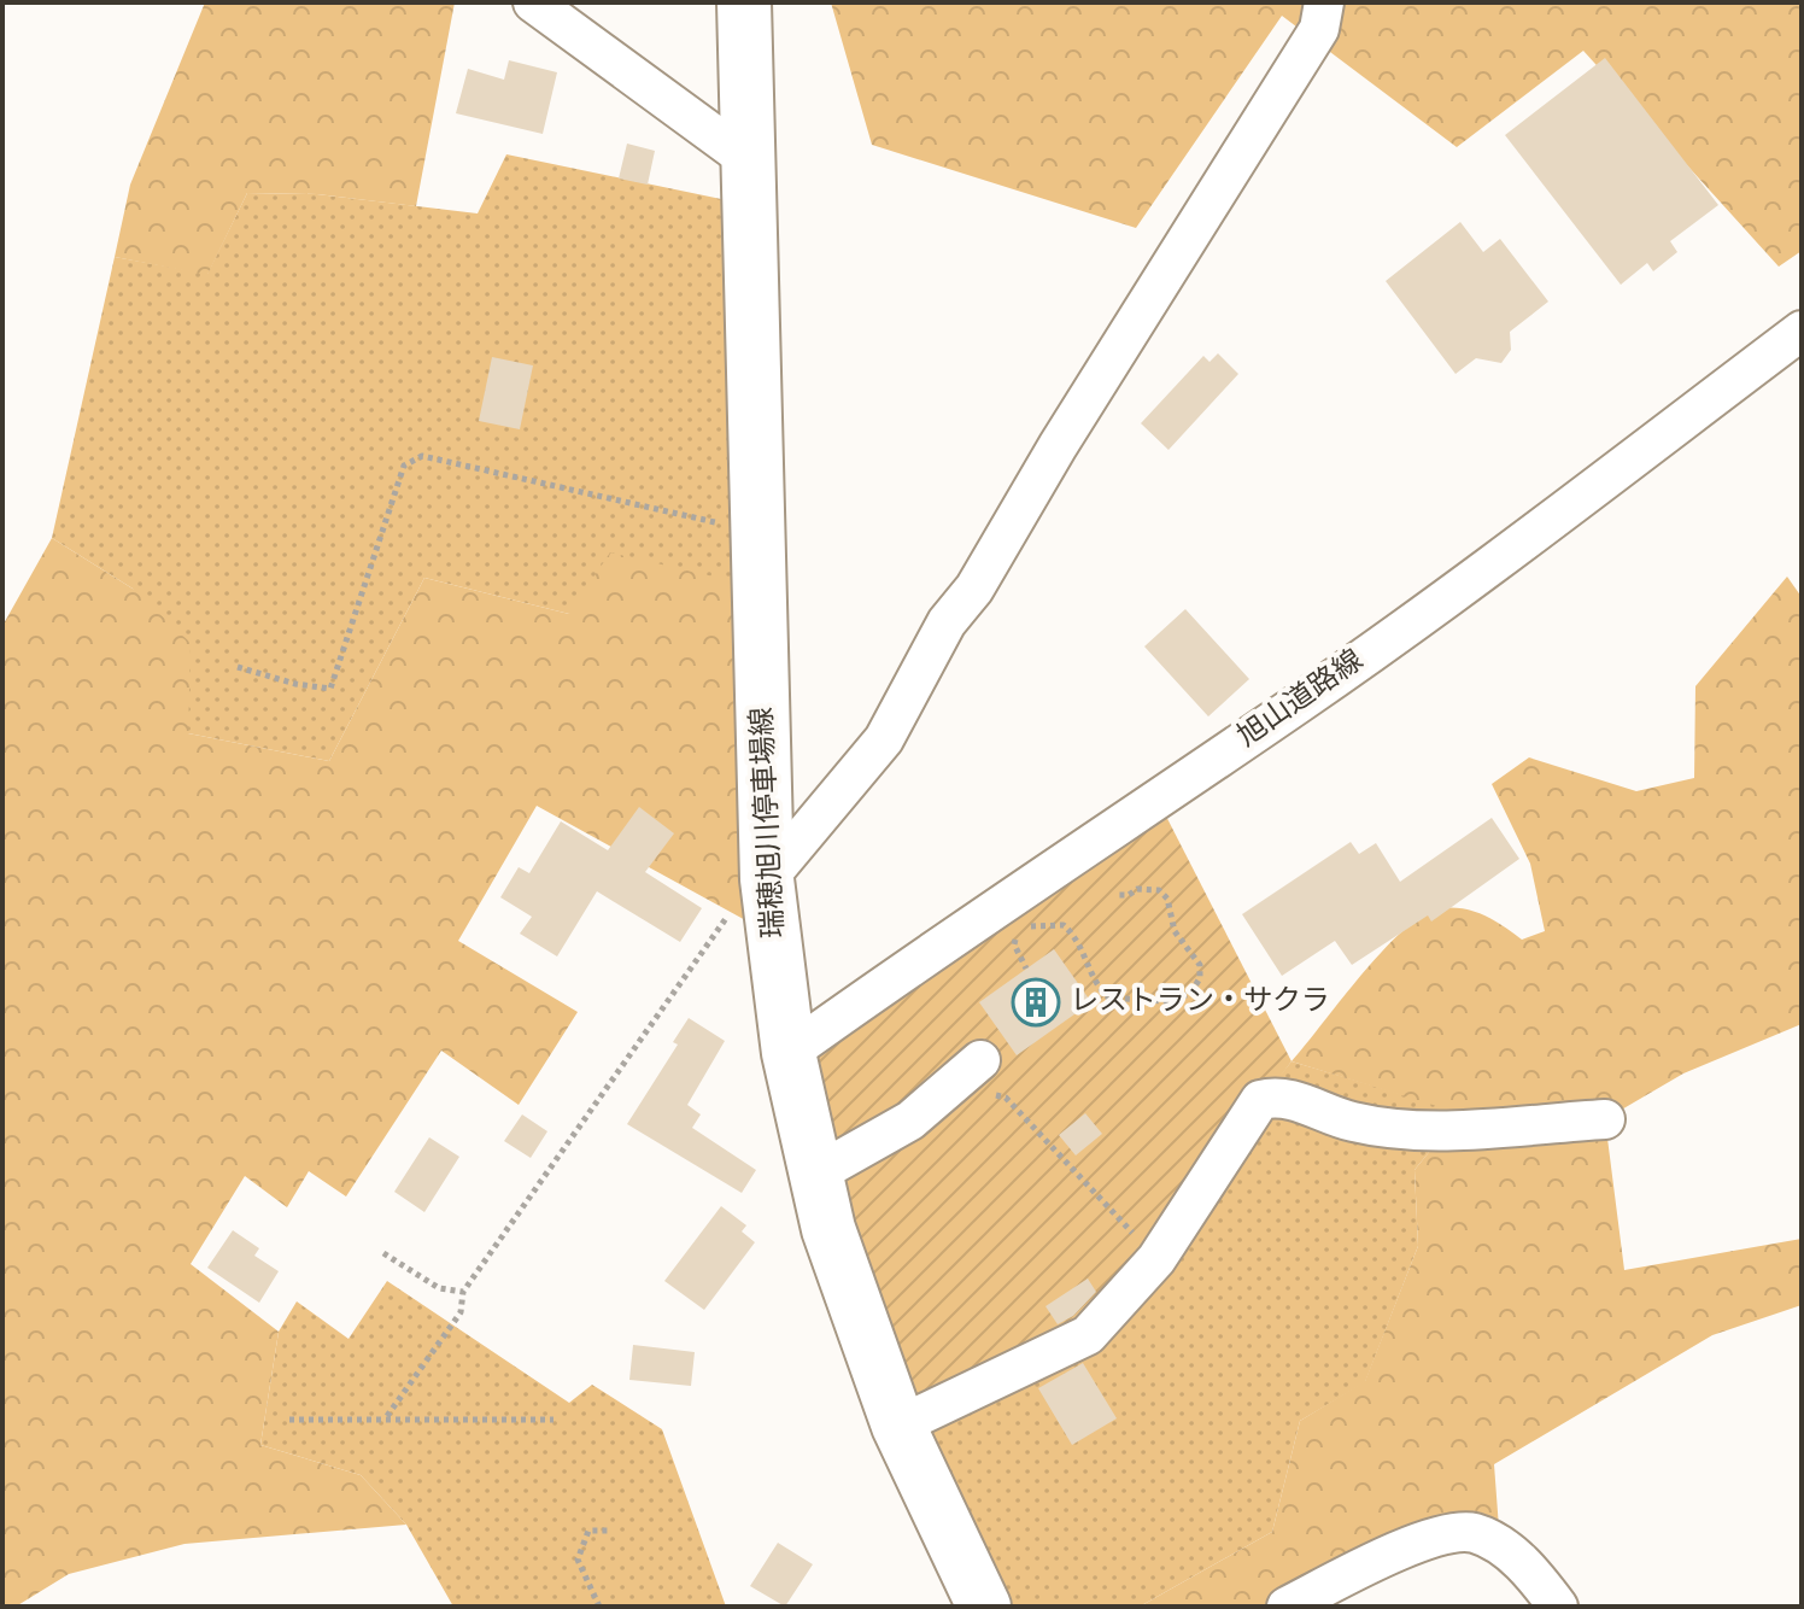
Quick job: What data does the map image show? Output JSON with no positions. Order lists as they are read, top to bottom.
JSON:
{
  "streets": {
    "main road": ["瑞穂旭川停車場線"],
    "street": ["旭山道路線"]
  },
  "crossings": [
    ["旭山道路線", "瑞穂旭川停車場線"]
  ],
  "places": {
    "building": ["レストラン・サクラ"]
  }
}
